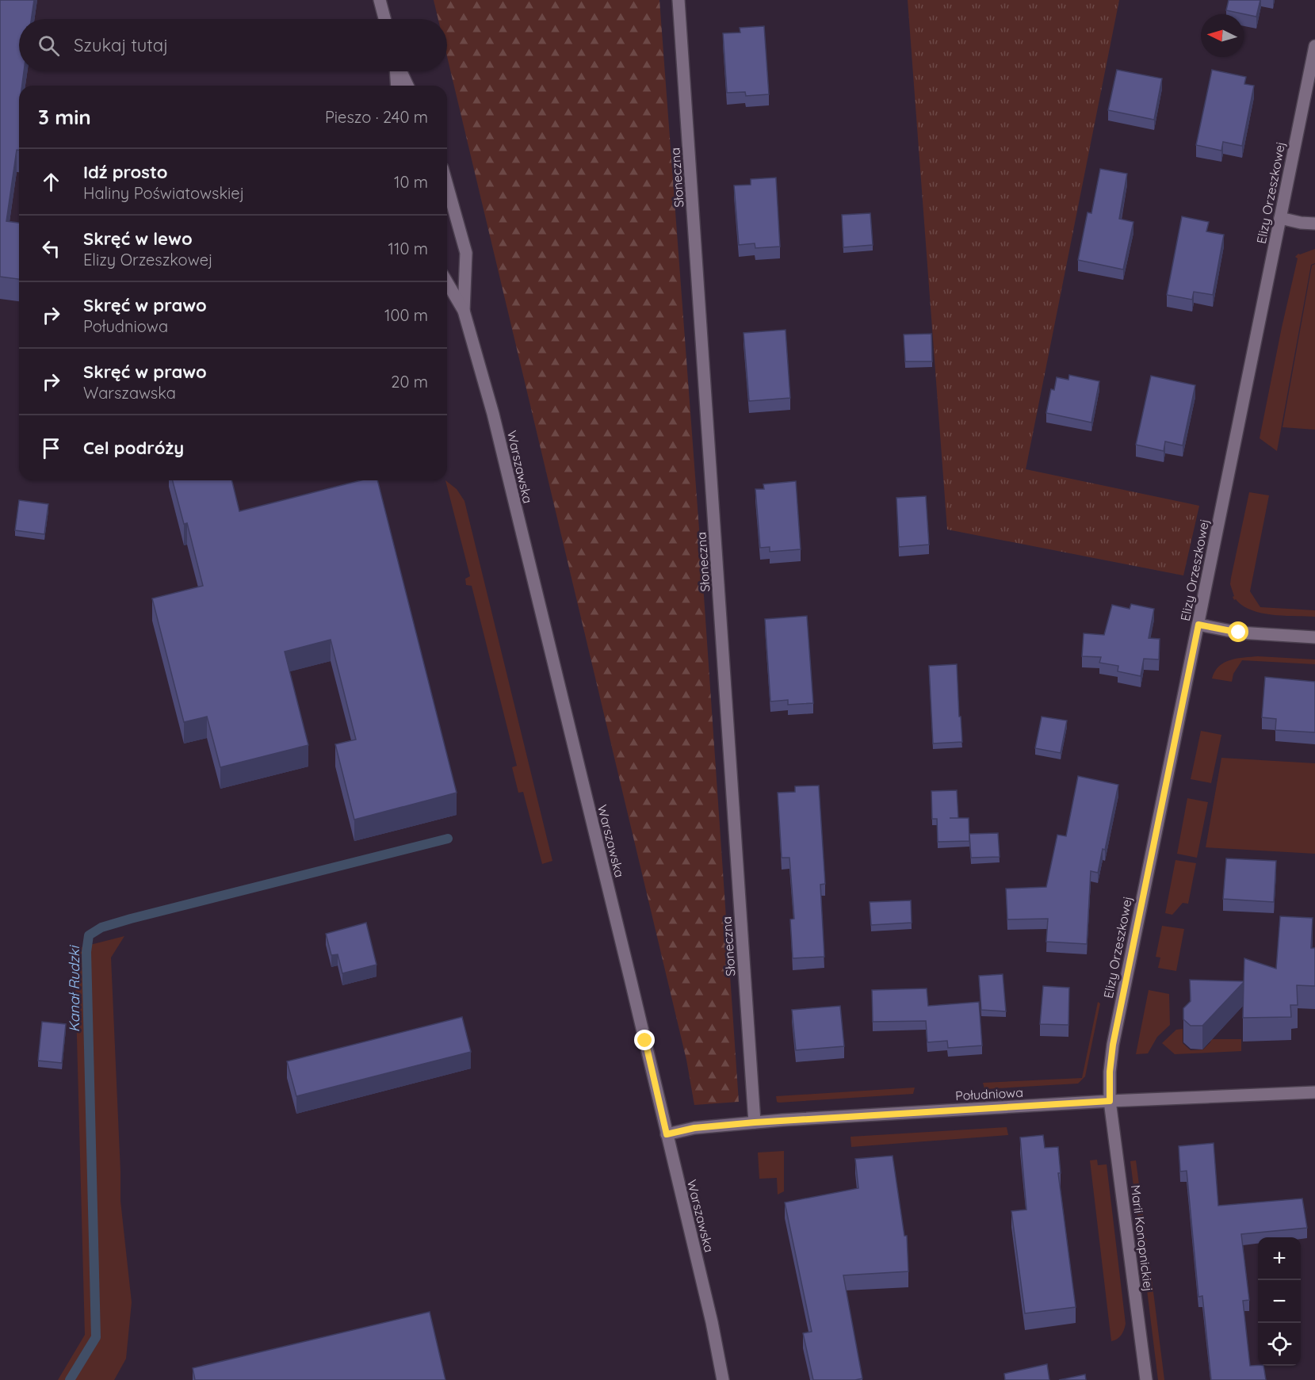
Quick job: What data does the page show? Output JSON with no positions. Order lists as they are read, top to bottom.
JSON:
{
  "streets": {
    "street": [
      "Słoneczna",
      "Elizy Orzeszkowej",
      "Warszawska",
      "Południowa",
      "Marii Konopnickiej"
    ]
  },
  "crossings": [
    ["Słoneczna", "Południowa"],
    ["Elizy Orzeszkowej", "Południowa"],
    ["Elizy Orzeszkowej", "Marii Konopnickiej"],
    ["Warszawska", "Południowa"],
    ["Południowa", "Marii Konopnickiej"]
  ],
  "water": ["Kanał Rudzki"],
  "north": "left",
  "page": {
    "search": "Szukaj tutaj",
    "heading": ["3 min", "Pieszo · 240 m"],
    "list": [
      ["Idź prosto", "Haliny Poświatowskiej", "10 m"],
      ["Skręć w lewo", "Elizy Orzeszkowej", "110 m"],
      ["Skręć w prawo", "Południowa", "100 m"],
      ["Skręć w prawo", "Warszawska", "20 m"],
      "Cel podróży"
    ],
    "map_buttons": ["+", "−"]
  }
}
